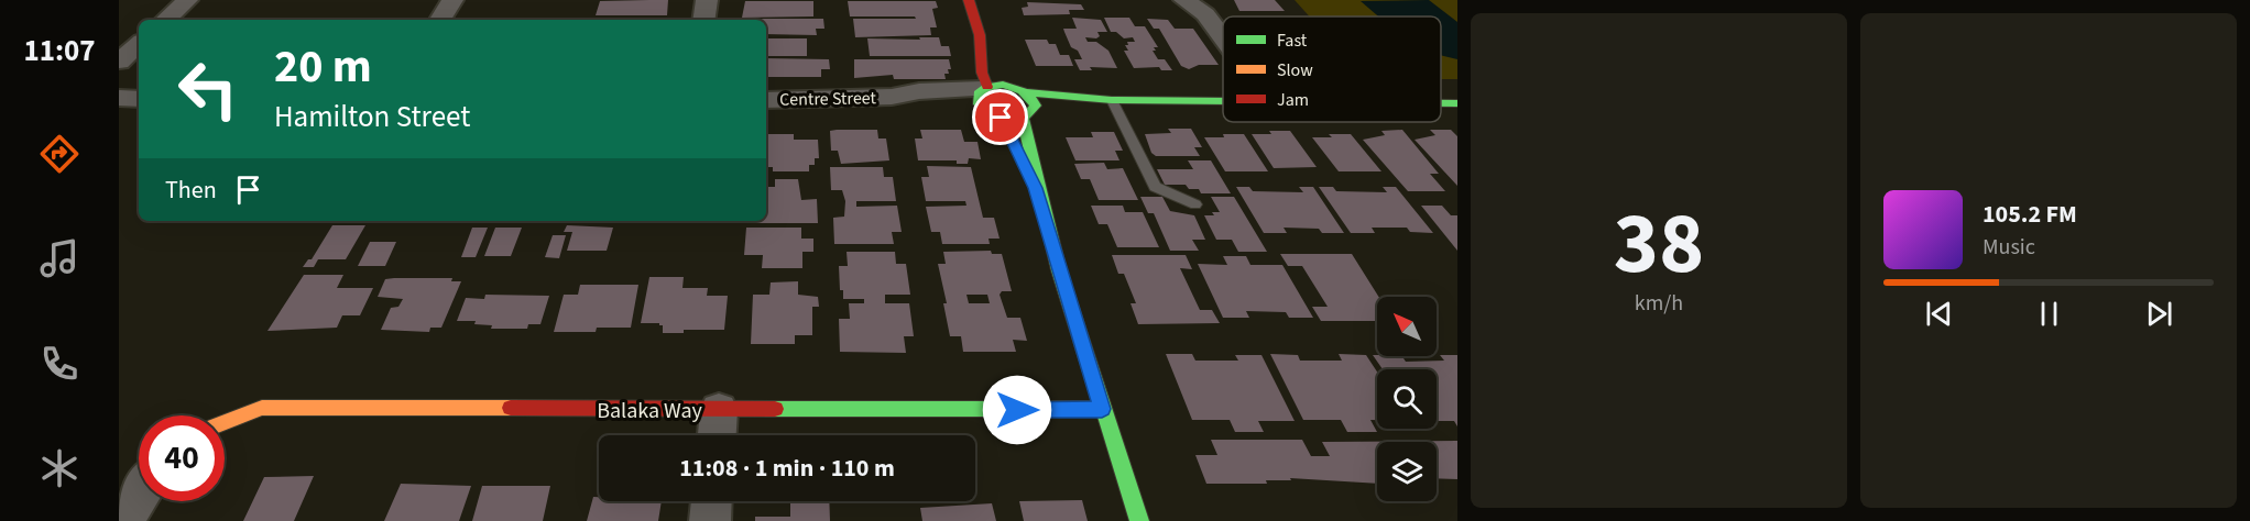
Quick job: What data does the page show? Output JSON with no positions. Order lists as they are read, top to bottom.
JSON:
{
  "streets": {
    "street": ["Centre Street", "Balaka Way"]
  },
  "legend": ["Fast", "Slow", "Jam"],
  "north": "top left",
  "page": {
    "tabs": "11:07",
    "tile": ["38", "km/h"],
    "turn": ["20 m", "Hamilton Street"],
    "then": "Then",
    "song": ["105.2 FM", "Music"],
    "limit": "40",
    "trip": "11:08 · 1 min · 110 m"
  }
}
